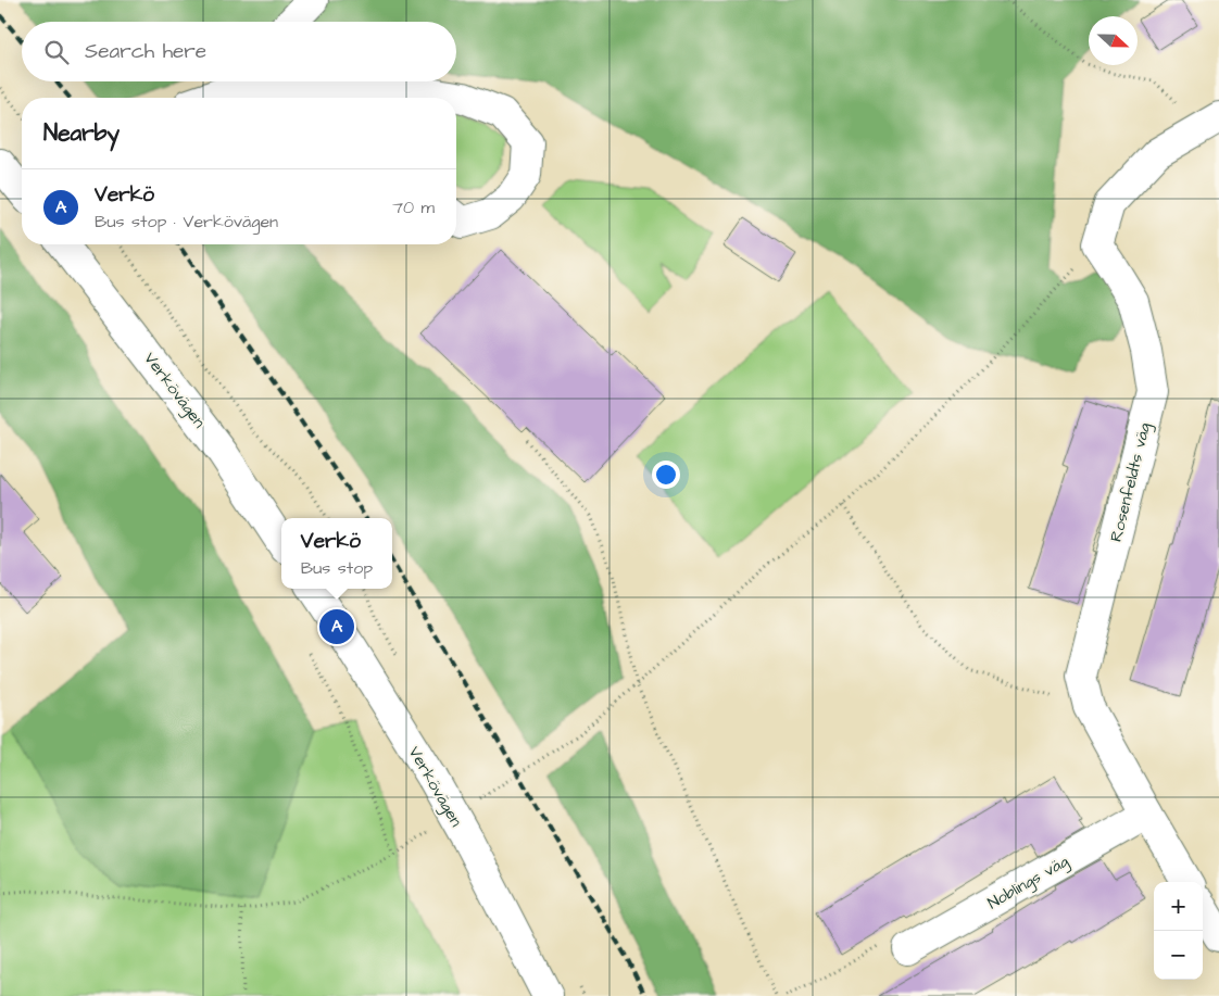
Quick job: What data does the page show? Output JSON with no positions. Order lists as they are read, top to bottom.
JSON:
{
  "streets": {
    "street": ["Verkövägen", "Rosenfeldts väg", "Noblings väg"]
  },
  "crossings": [
    ["Rosenfeldts väg", "Noblings väg"]
  ],
  "north": "right",
  "page": {
    "search": "Search here",
    "heading": "Nearby",
    "list": [
      {
        "mark": "A",
        "name": "Verkö",
        "note": "Bus stop · Verkövägen",
        "value": "70 m"
      }
    ],
    "popup": ["Verkö", "Bus stop"],
    "pins": "A",
    "map_buttons": ["+", "−"]
  }
}
